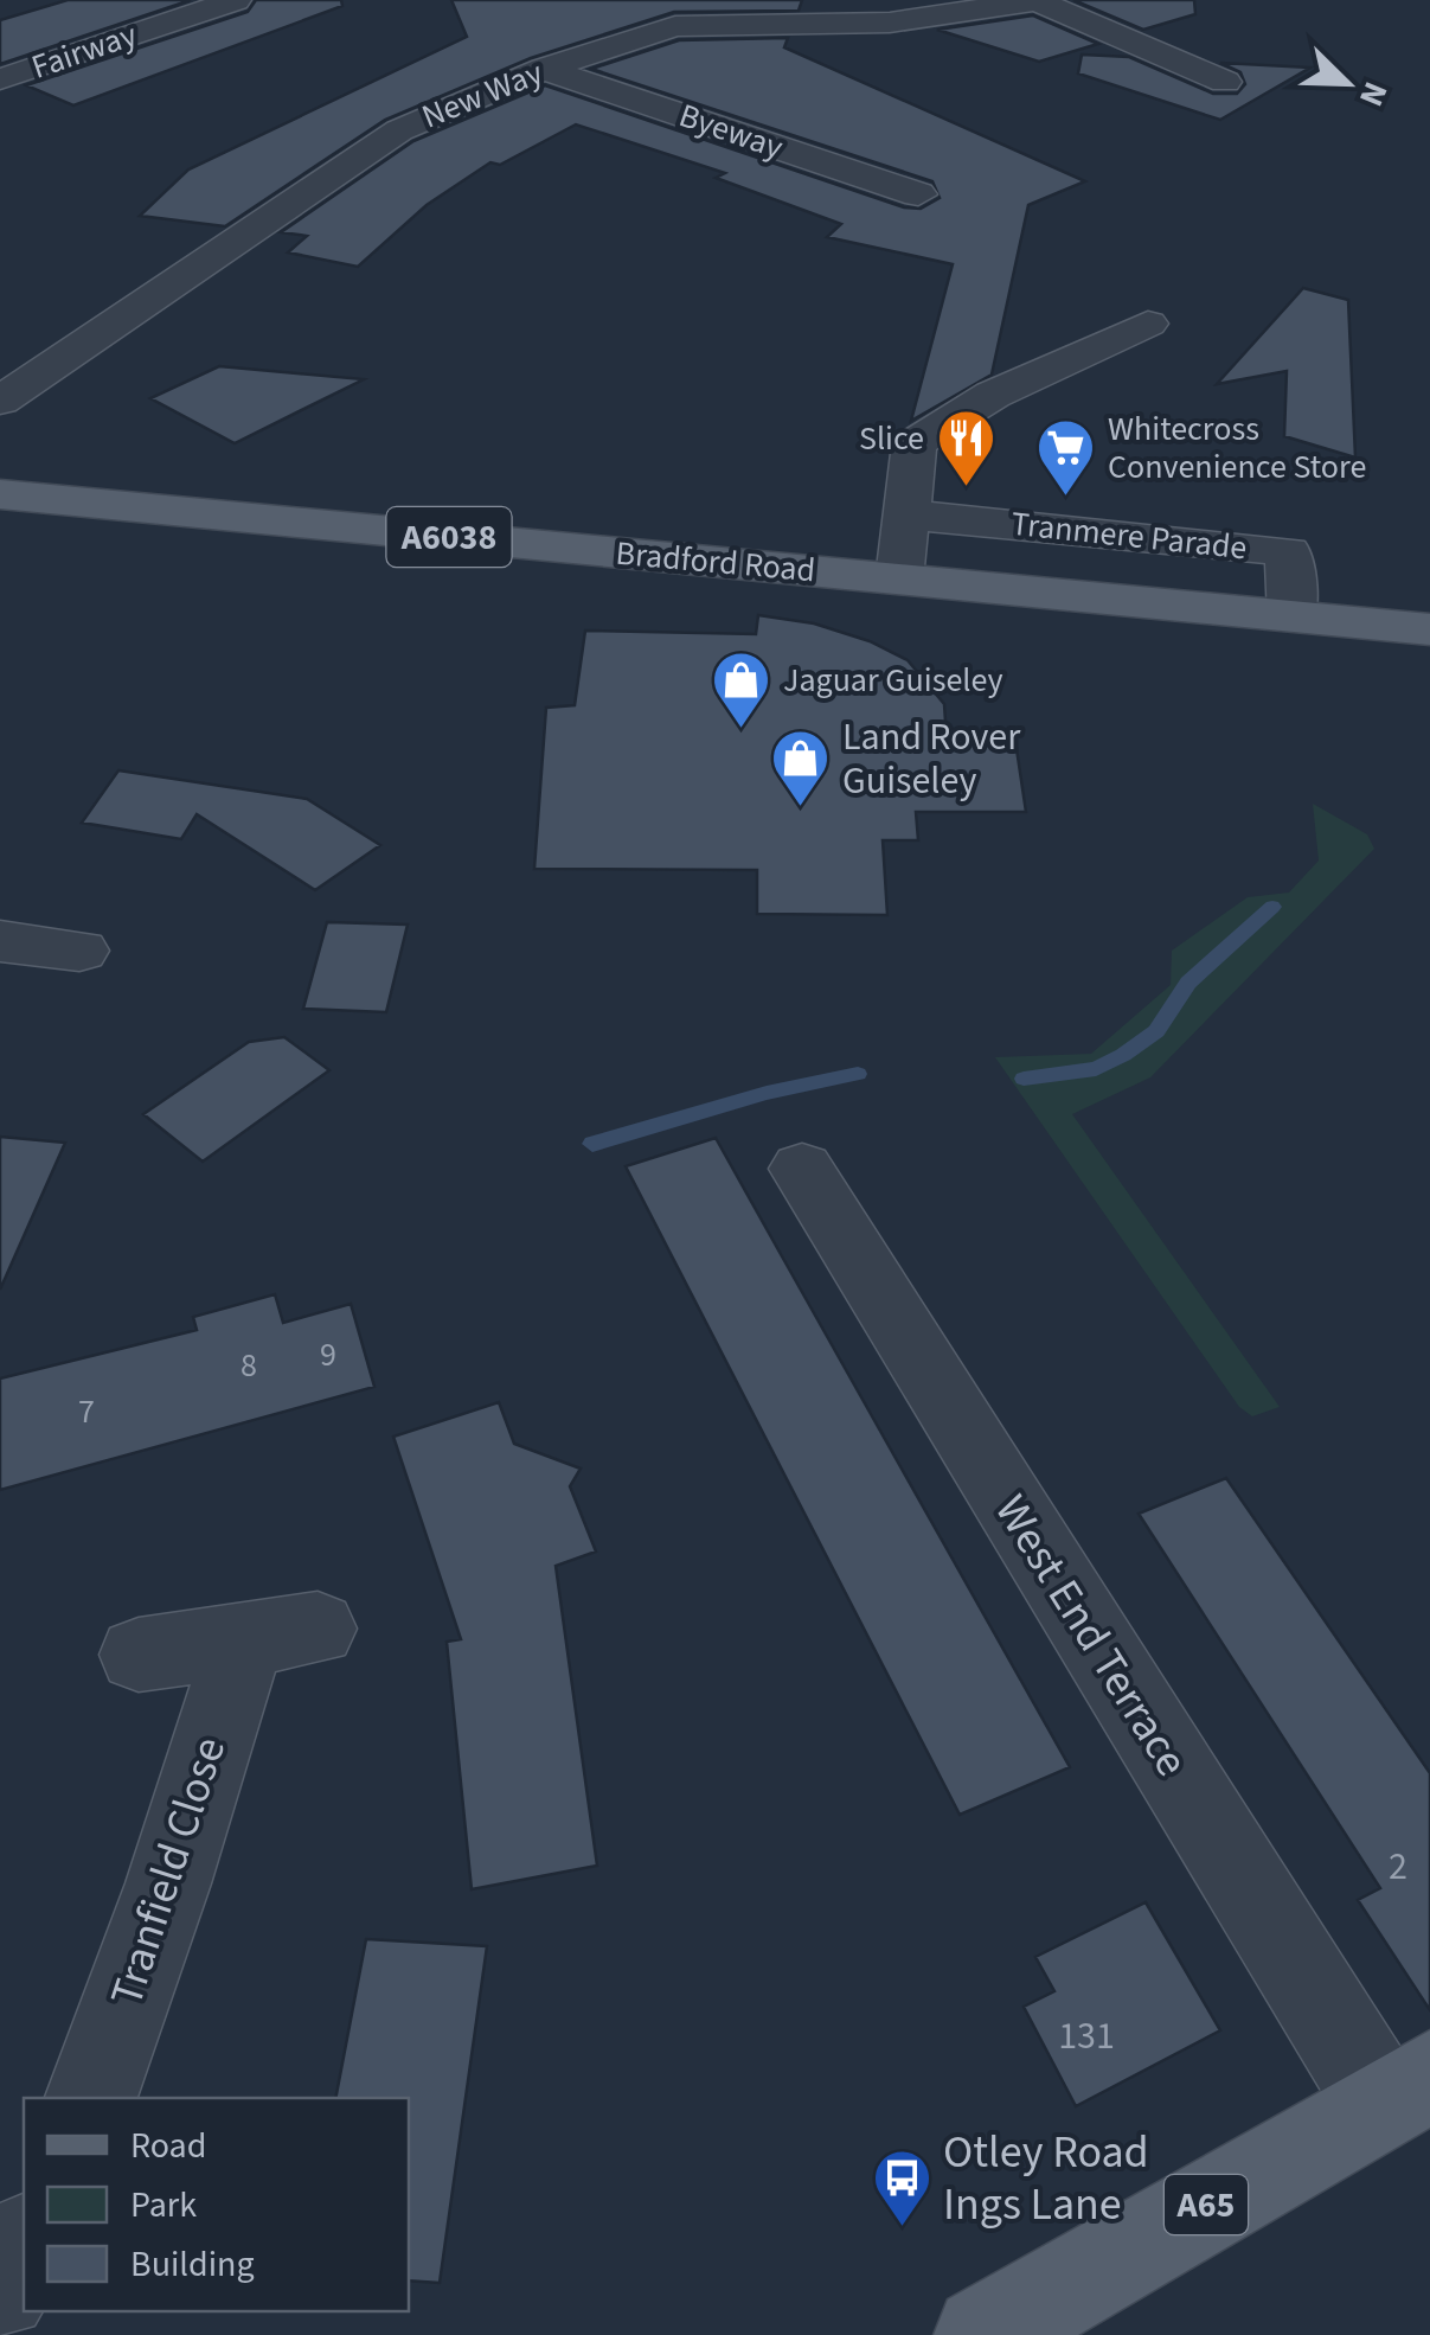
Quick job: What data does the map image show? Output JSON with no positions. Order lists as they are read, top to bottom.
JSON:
{
  "streets": {
    "main road": ["A6038", "Bradford Road", "A65"],
    "street": [
      "Fairway",
      "New Way",
      "Byeway",
      "Tranmere Parade",
      "West End Terrace",
      "Tranfield Close"
    ]
  },
  "crossings": [
    ["New Way", "Byeway"],
    ["Tranmere Parade", "Bradford Road"],
    ["West End Terrace", "A65"]
  ],
  "places": {
    "restaurant": ["Slice"],
    "supermarket": ["Whitecross Convenience Store"],
    "shop": ["Jaguar Guiseley", "Land Rover Guiseley"],
    "bus stop": ["Otley Road Ings Lane"]
  },
  "house_numbers": [
    "9",
    "8",
    "7",
    "2",
    "131"
  ],
  "legend": ["Road", "Park", "Building"],
  "north": "bottom right"
}
